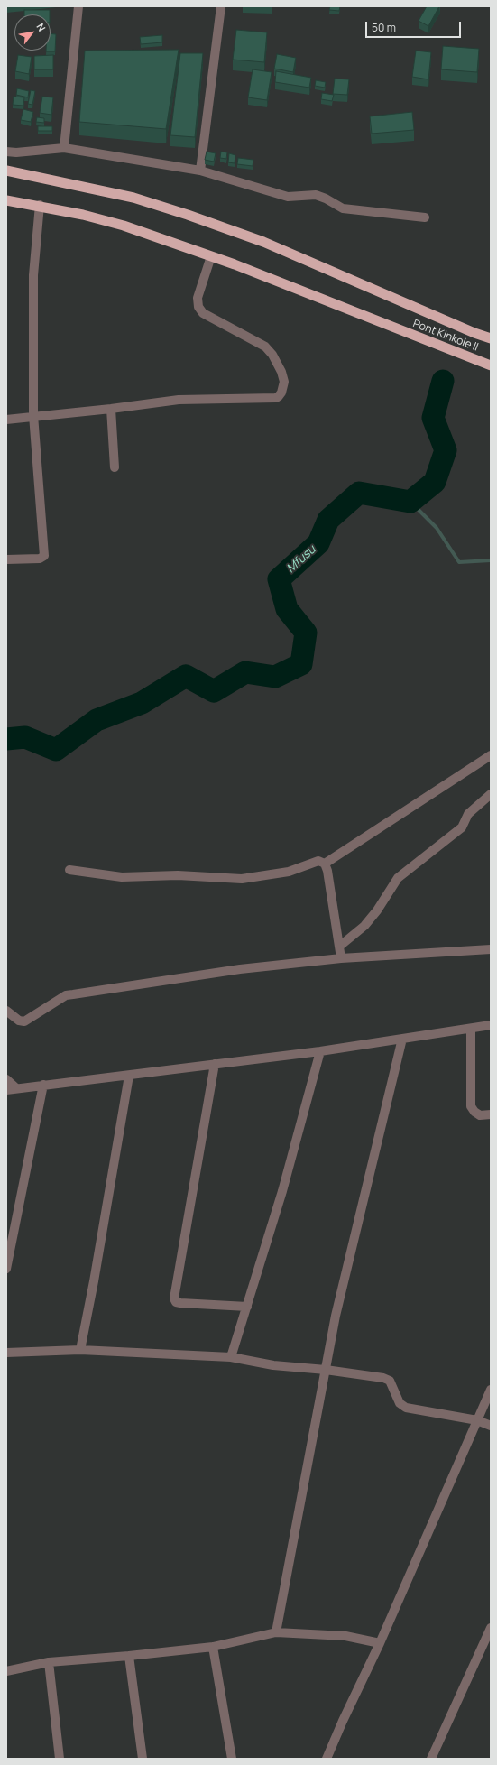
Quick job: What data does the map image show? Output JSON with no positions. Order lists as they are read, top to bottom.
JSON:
{
  "streets": {
    "highway": ["Pont Kinkole II"]
  },
  "water": ["Mfusu"],
  "scale_bar": "50 m",
  "north": "top right"
}
